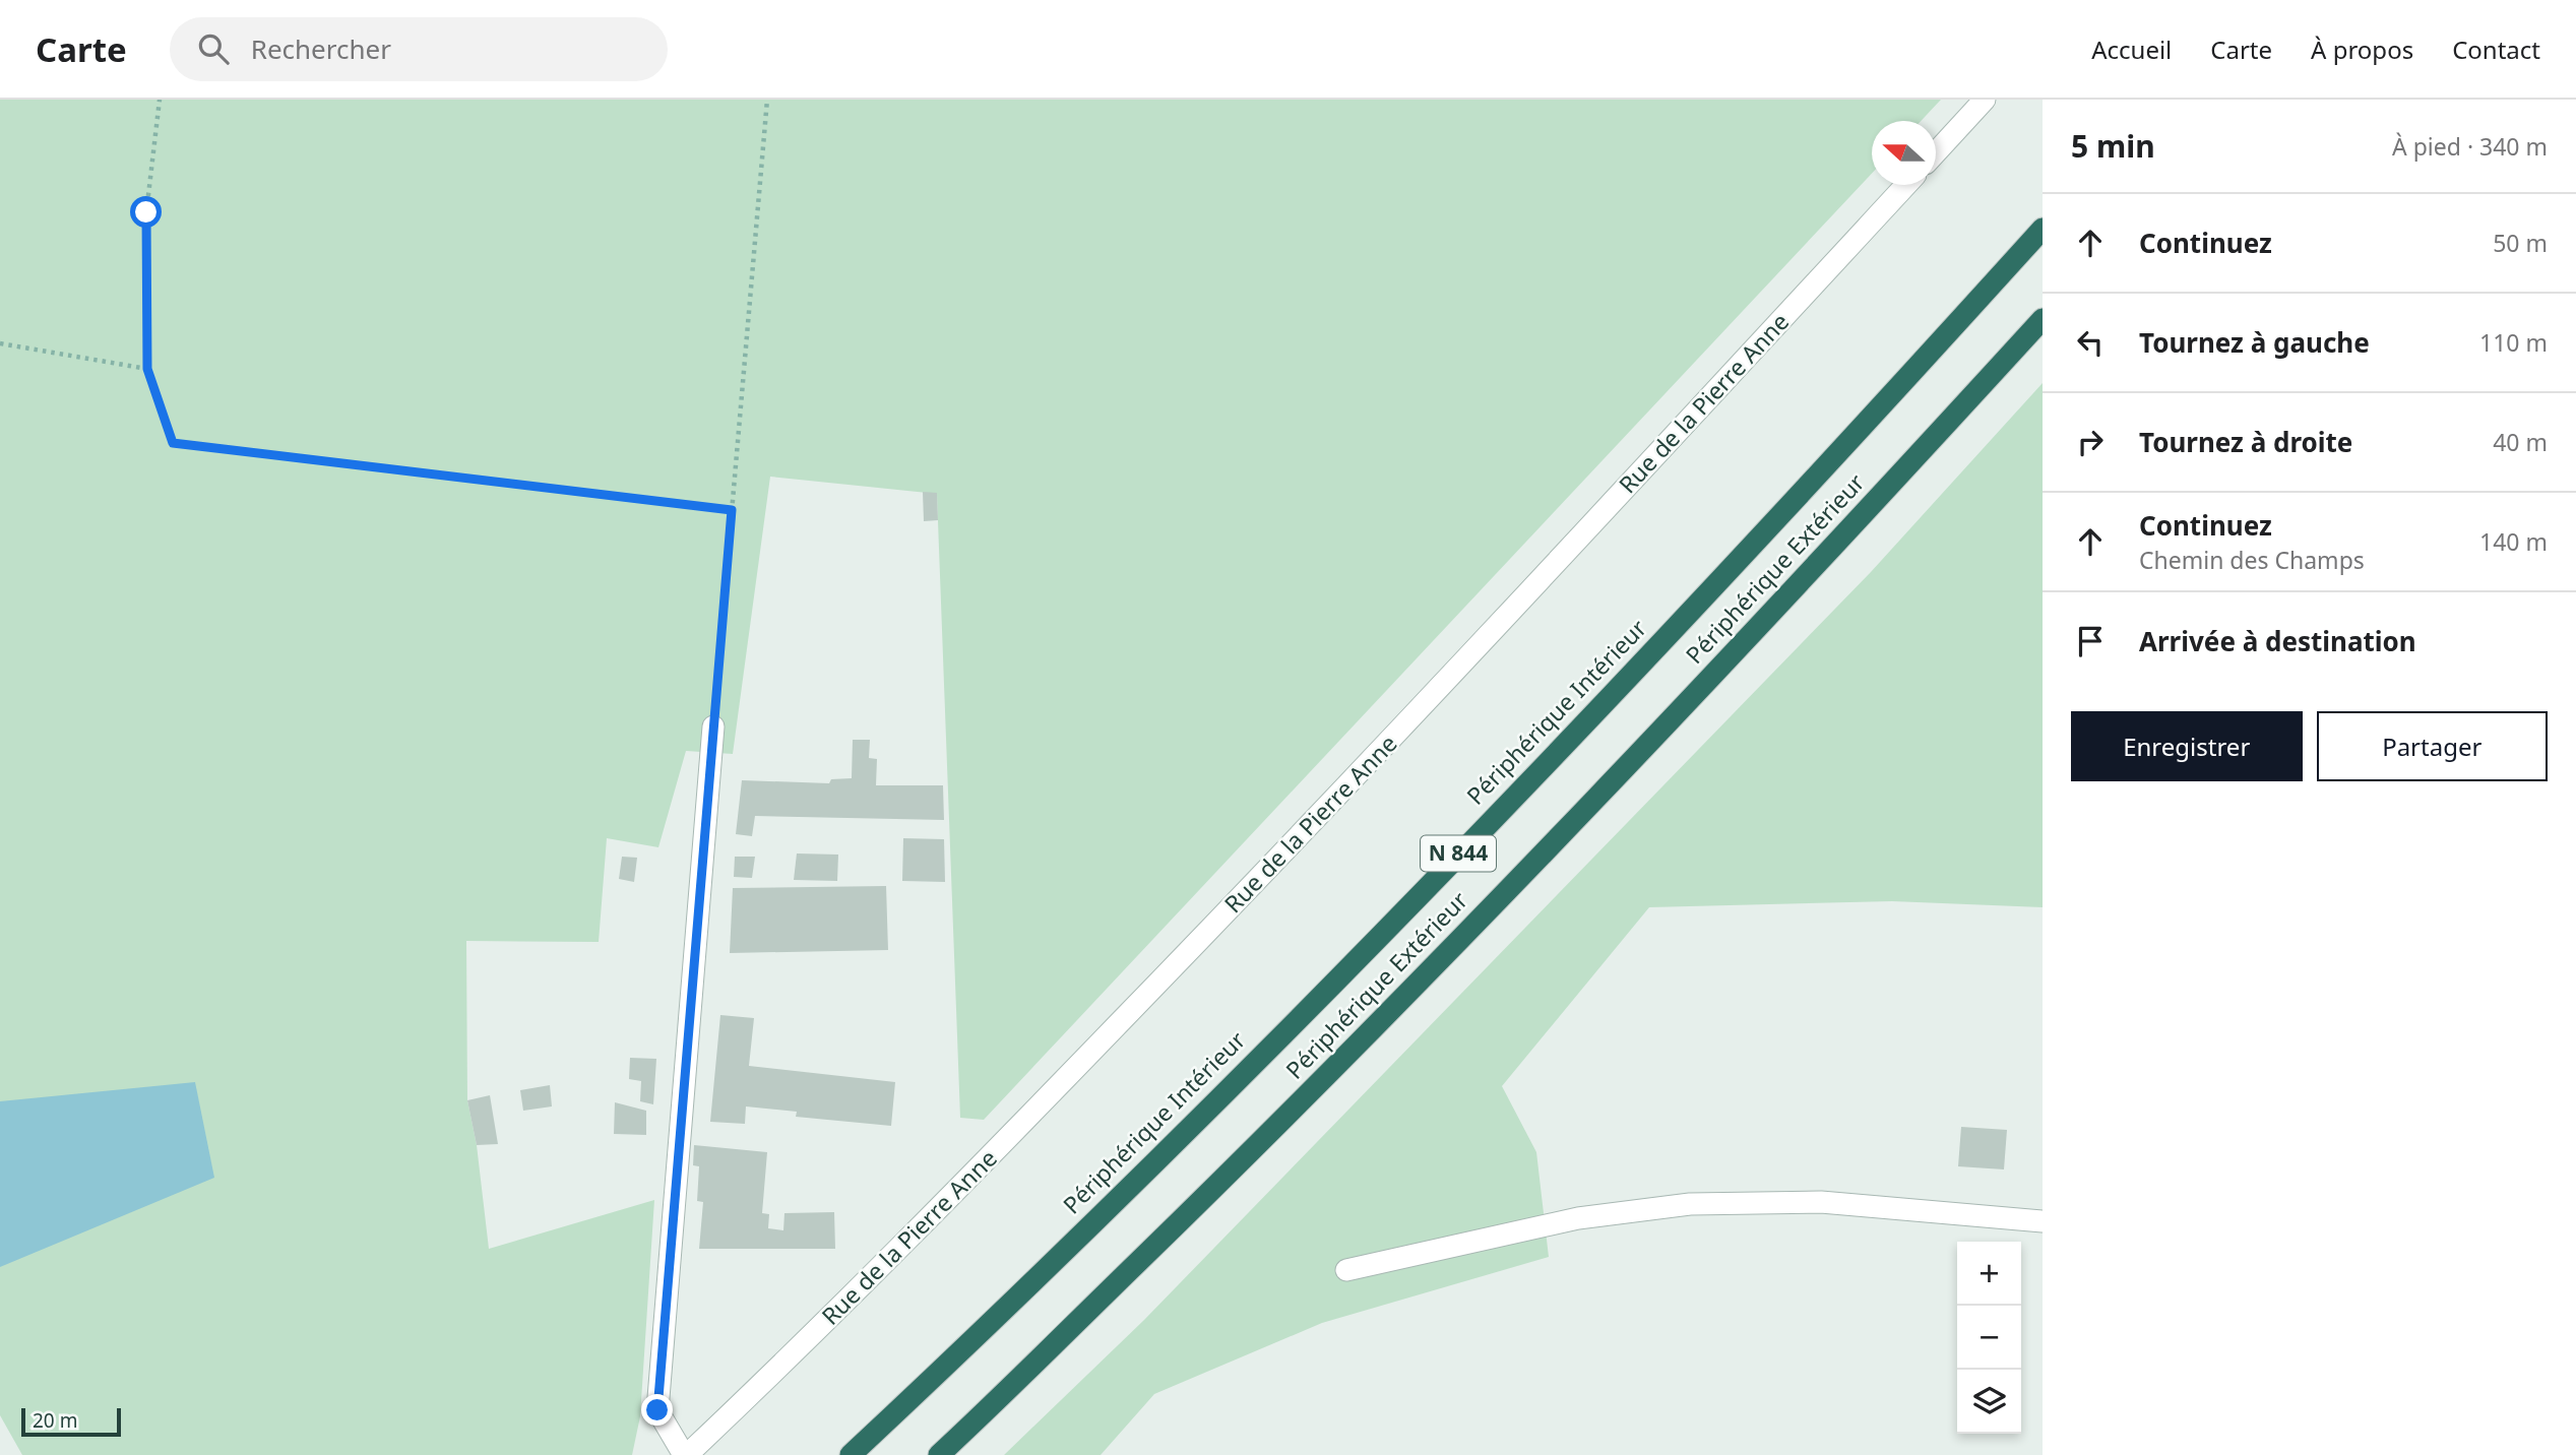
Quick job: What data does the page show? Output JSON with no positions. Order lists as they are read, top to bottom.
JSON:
{
  "streets": {
    "highway": ["Périphérique Extérieur", "Périphérique Intérieur", "N 844"],
    "street": ["Rue de la Pierre Anne"]
  },
  "scale_bar": "20 m",
  "north": "left",
  "page": {
    "header": "Carte",
    "search": "Rechercher",
    "nav": [
      "Accueil",
      "Carte",
      "À propos",
      "Contact"
    ],
    "heading": ["5 min", "À pied · 340 m"],
    "list": [
      ["Continuez", "50 m"],
      ["Tournez à gauche", "110 m"],
      ["Tournez à droite", "40 m"],
      ["Continuez", "Chemin des Champs", "140 m"],
      "Arrivée à destination"
    ],
    "buttons": ["Enregistrer", "Partager"],
    "map_buttons": ["+", "−"],
    "scale": "20 m"
  }
}
